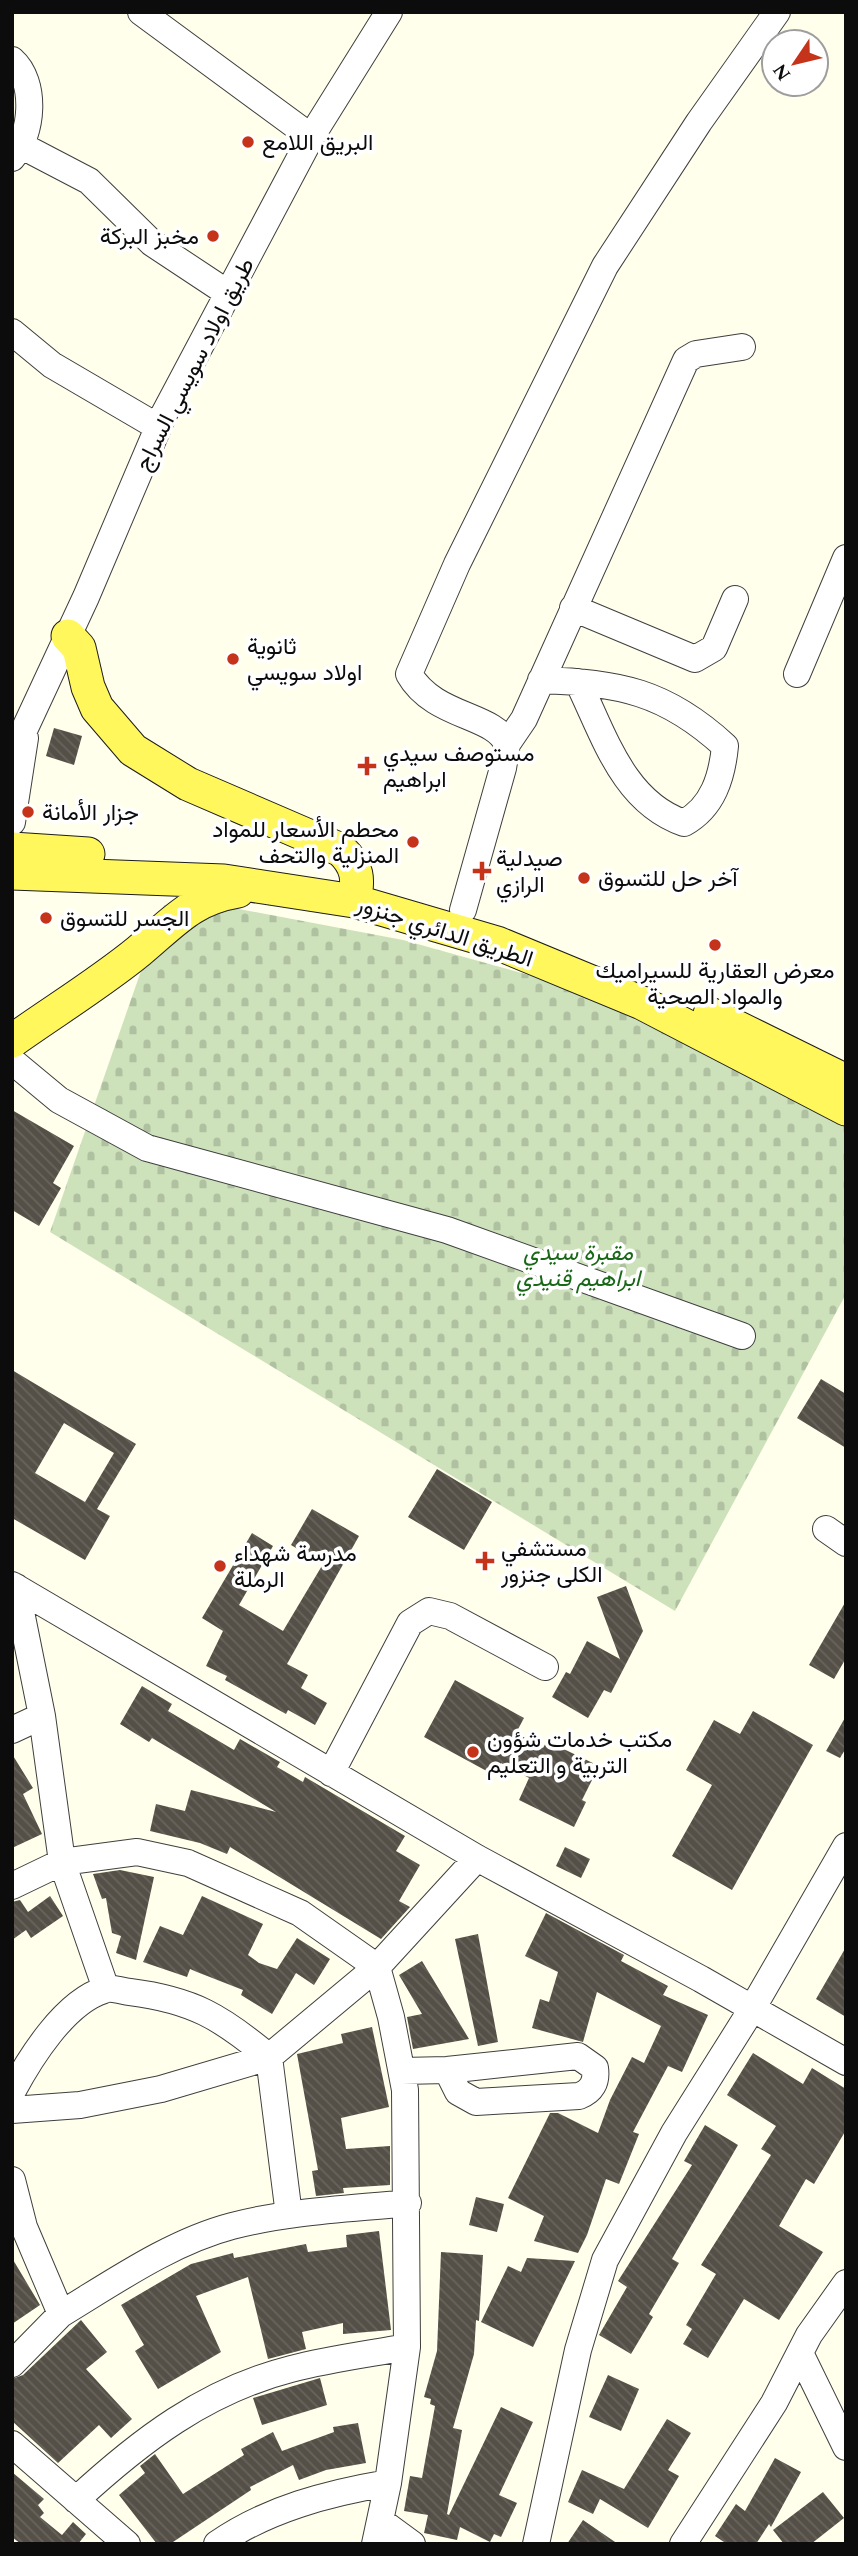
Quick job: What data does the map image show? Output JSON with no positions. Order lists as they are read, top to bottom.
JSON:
{
  "streets": {
    "main road": ["الطريق الدائري جنزور"],
    "street": ["طريق اولاد سويسي السراج"]
  },
  "parks": ["مقبرة سيدي ابراهيم قنيدي"],
  "places": {
    "other": [
      "البريق اللامع",
      "مخبز البركة",
      "ثانوية اولاد سويسي",
      "جزار الأمانة",
      "محطم الأسعار للمواد المنزلية والتحف",
      "آخر حل للتسوق",
      "الجسر للتسوق",
      "معرض العقارية للسيراميك والمواد الصحية",
      "مدرسة شهداء الرملة",
      "مكتب خدمات شؤون التربية و التعليم"
    ],
    "health": ["مستوصف سيدي ابراهيم", "صيدلية الرازي", "مستشفي الكلى جنزور"]
  },
  "north": "bottom left"
}
